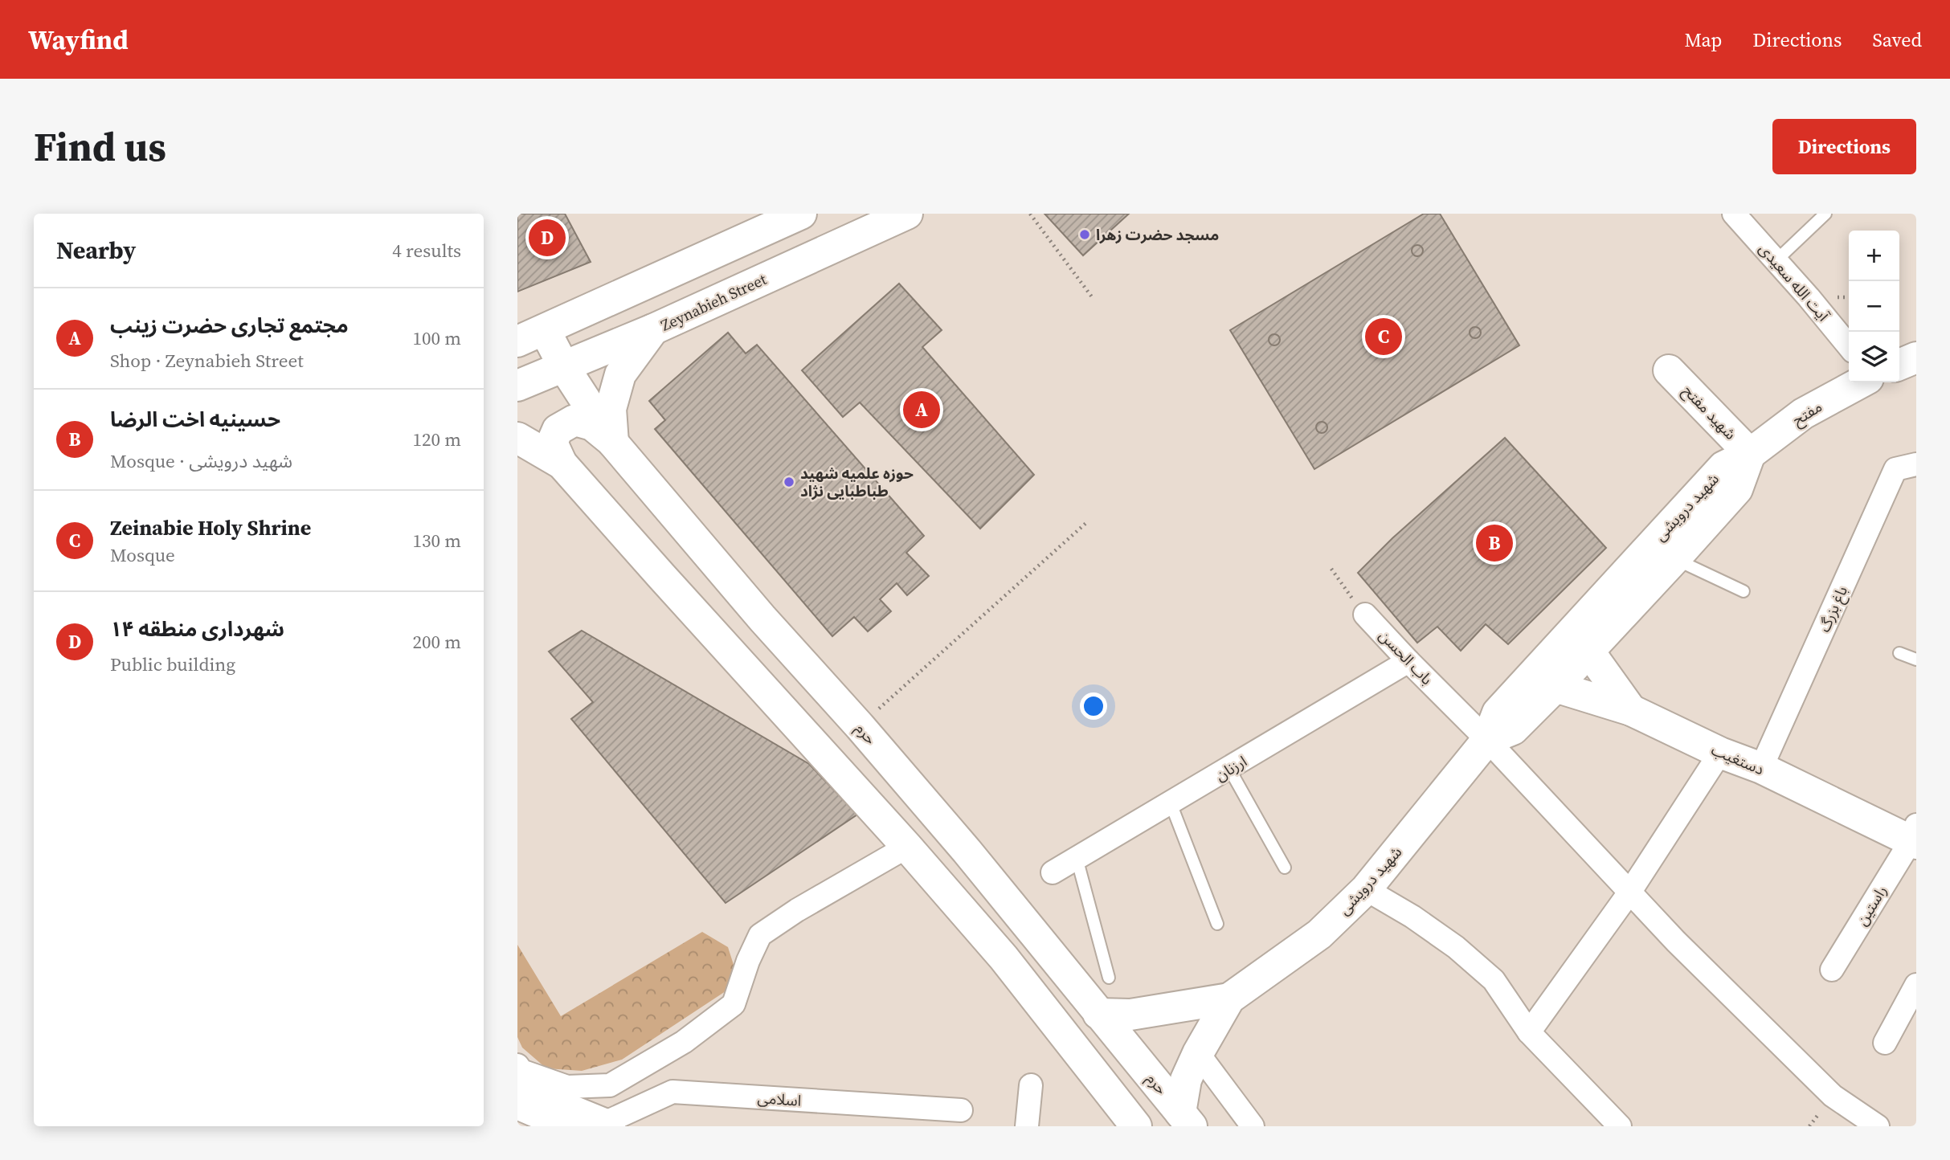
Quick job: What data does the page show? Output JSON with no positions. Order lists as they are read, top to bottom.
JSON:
{
  "streets": {
    "street": [
      "آیت الله سعیدی",
      "Zeynabieh Street",
      "شهید مفتح",
      "مفتح",
      "شهید درویشی",
      "باغ بزرگ",
      "باب الحسن",
      "حرم",
      "دستغیب",
      "ارزنان",
      "راستین",
      "اسلامی"
    ]
  },
  "crossings": [
    ["شهید مفتح", "مفتح"],
    ["شهید مفتح", "شهید درویشی"],
    ["مفتح", "شهید درویشی"],
    ["شهید درویشی", "باب الحسن"],
    ["شهید درویشی", "حرم"],
    ["شهید درویشی", "دستغیب"],
    ["باغ بزرگ", "دستغیب"],
    ["باب الحسن", "ارزنان"],
    ["دستغیب", "راستین"]
  ],
  "places": ["مسجد حضرت زهرا", "حوزه علمیه شهید طباطبایی نژاد"],
  "page": {
    "header": "Wayfind",
    "nav": ["Map", "Directions", "Saved"],
    "buttons": "Directions",
    "title": "Find us",
    "heading": ["Nearby", "4 results"],
    "pins": [
      "D",
      "C",
      "A",
      "B"
    ],
    "map_buttons": ["+", "−"],
    "list": [
      {
        "mark": "A",
        "name": "مجتمع تجاری حضرت زینب",
        "note": "Shop · Zeynabieh Street",
        "value": "100 m"
      },
      {
        "mark": "B",
        "name": "حسینیه اخت الرضا",
        "note": "Mosque · شهید درویشی",
        "value": "120 m"
      },
      {
        "mark": "C",
        "name": "Zeinabie Holy Shrine",
        "note": "Mosque",
        "value": "130 m"
      },
      {
        "mark": "D",
        "name": "شهرداری منطقه ۱۴",
        "note": "Public building",
        "value": "200 m"
      }
    ]
  }
}
